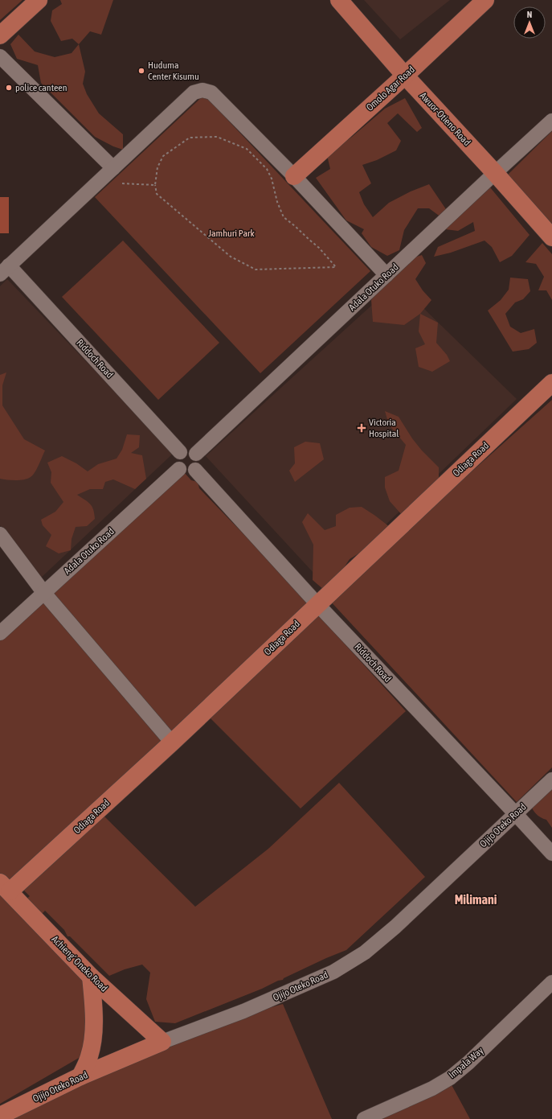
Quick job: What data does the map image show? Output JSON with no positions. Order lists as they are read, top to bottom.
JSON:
{
  "streets": {
    "main road": [
      "Omolo Agar Road",
      "Awuor-Otieno Road",
      "Odiaga Road",
      "Ojijo Oteko Road",
      "Achieng' Oneko Road"
    ],
    "street": ["Adala Otuko Road", "Riddoch Road", "Impala Way"]
  },
  "crossings": [
    ["Omolo Agar Road", "Awuor-Otieno Road"],
    ["Awuor-Otieno Road", "Adala Otuko Road"],
    ["Adala Otuko Road", "Riddoch Road"],
    ["Riddoch Road", "Odiaga Road"],
    ["Riddoch Road", "Ojijo Oteko Road"],
    ["Odiaga Road", "Achieng' Oneko Road"],
    ["Ojijo Oteko Road", "Achieng' Oneko Road"]
  ],
  "districts": ["Milimani"],
  "parks": ["Jamhuri Park"],
  "places": {
    "other": ["Huduma Center Kisumu", "police canteen"],
    "health": ["Victoria Hospital"]
  },
  "north": "top"
}
